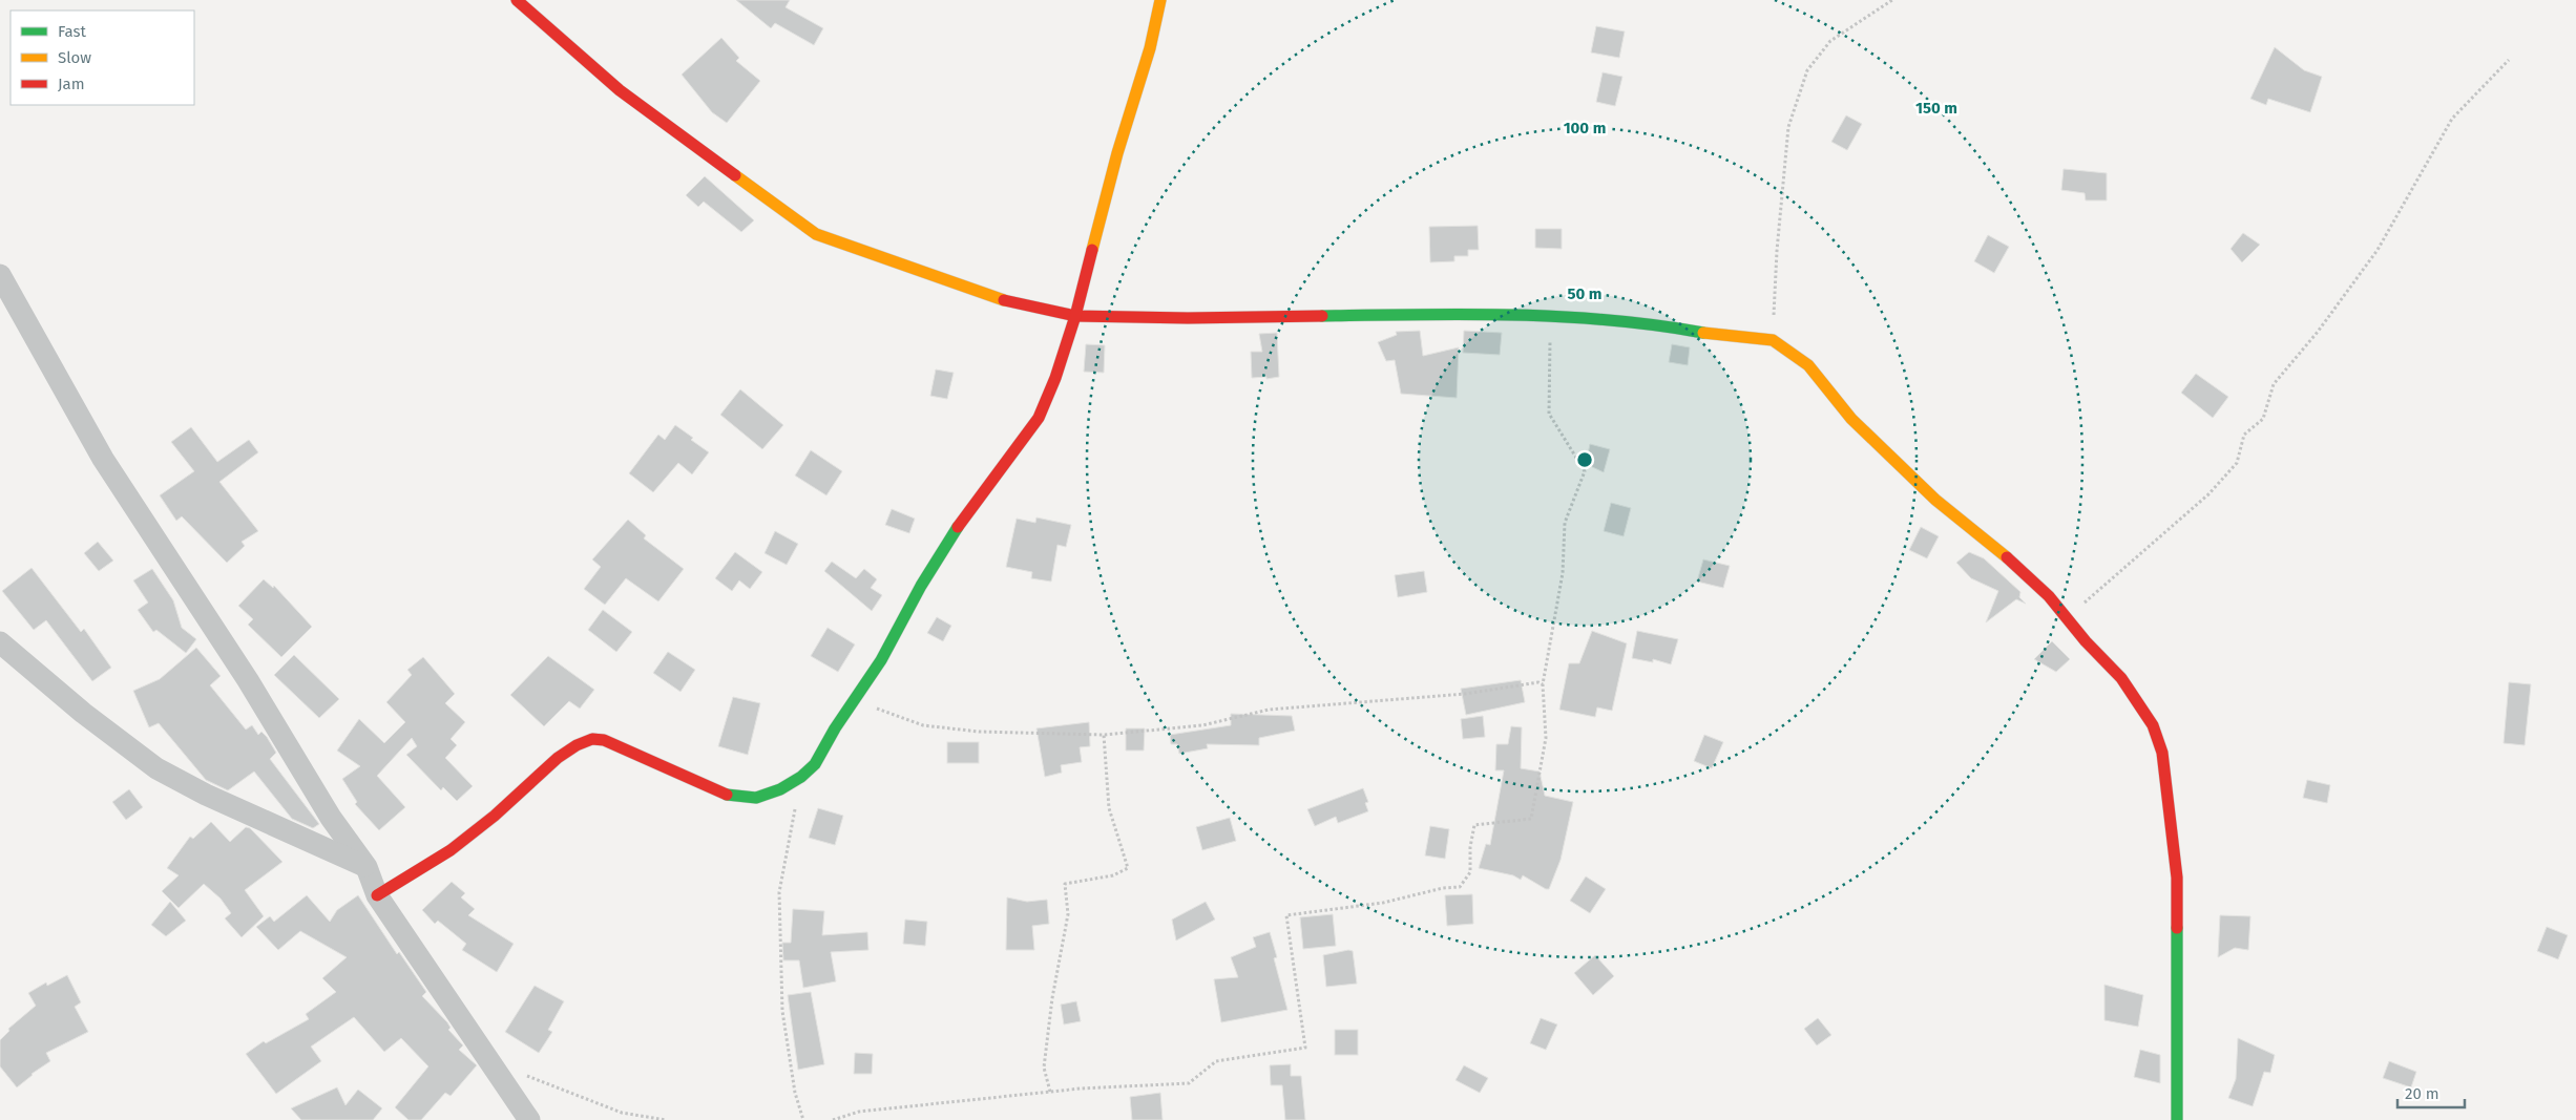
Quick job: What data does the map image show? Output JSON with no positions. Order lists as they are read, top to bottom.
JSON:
{
  "legend": ["Fast", "Slow", "Jam"],
  "scale_bar": "20 m",
  "rings": ["150 m", "100 m", "50 m"]
}
